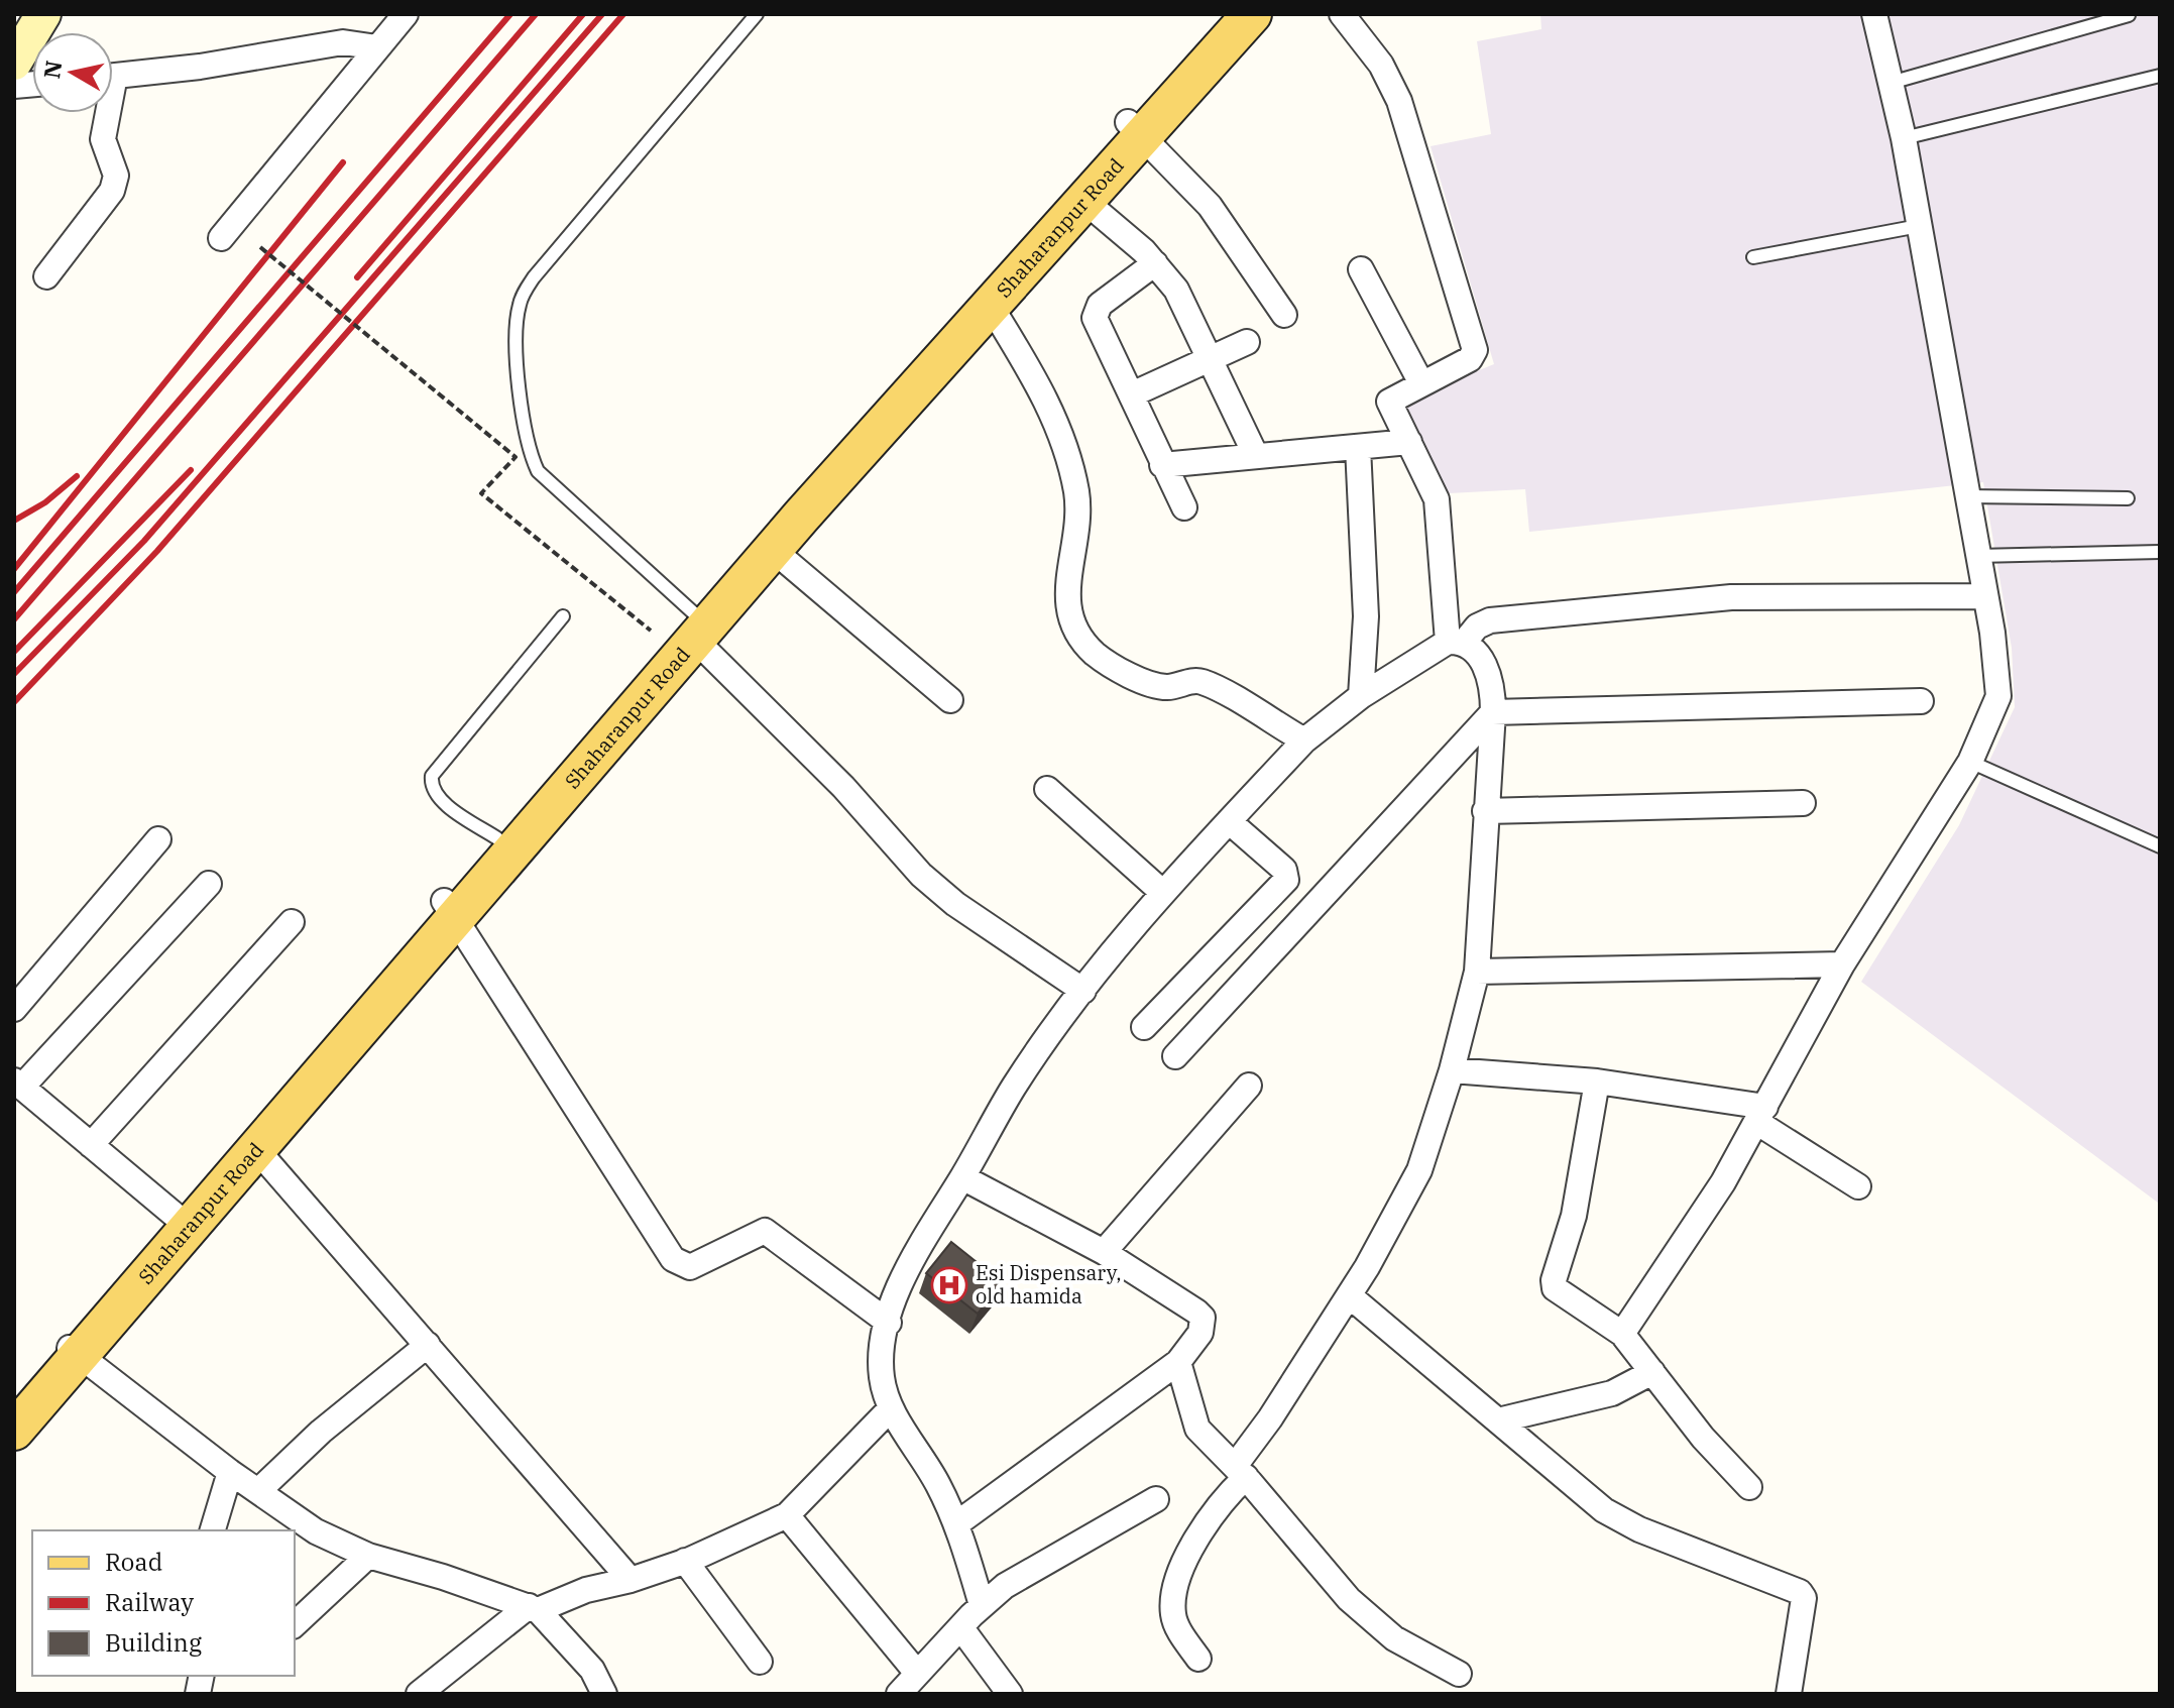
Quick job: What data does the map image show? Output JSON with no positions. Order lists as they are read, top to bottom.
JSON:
{
  "streets": {
    "main road": ["Shaharanpur Road"]
  },
  "places": {
    "hospital": ["Esi Dispensary, old hamida"]
  },
  "legend": ["Road", "Railway", "Building"],
  "north": "left"
}
